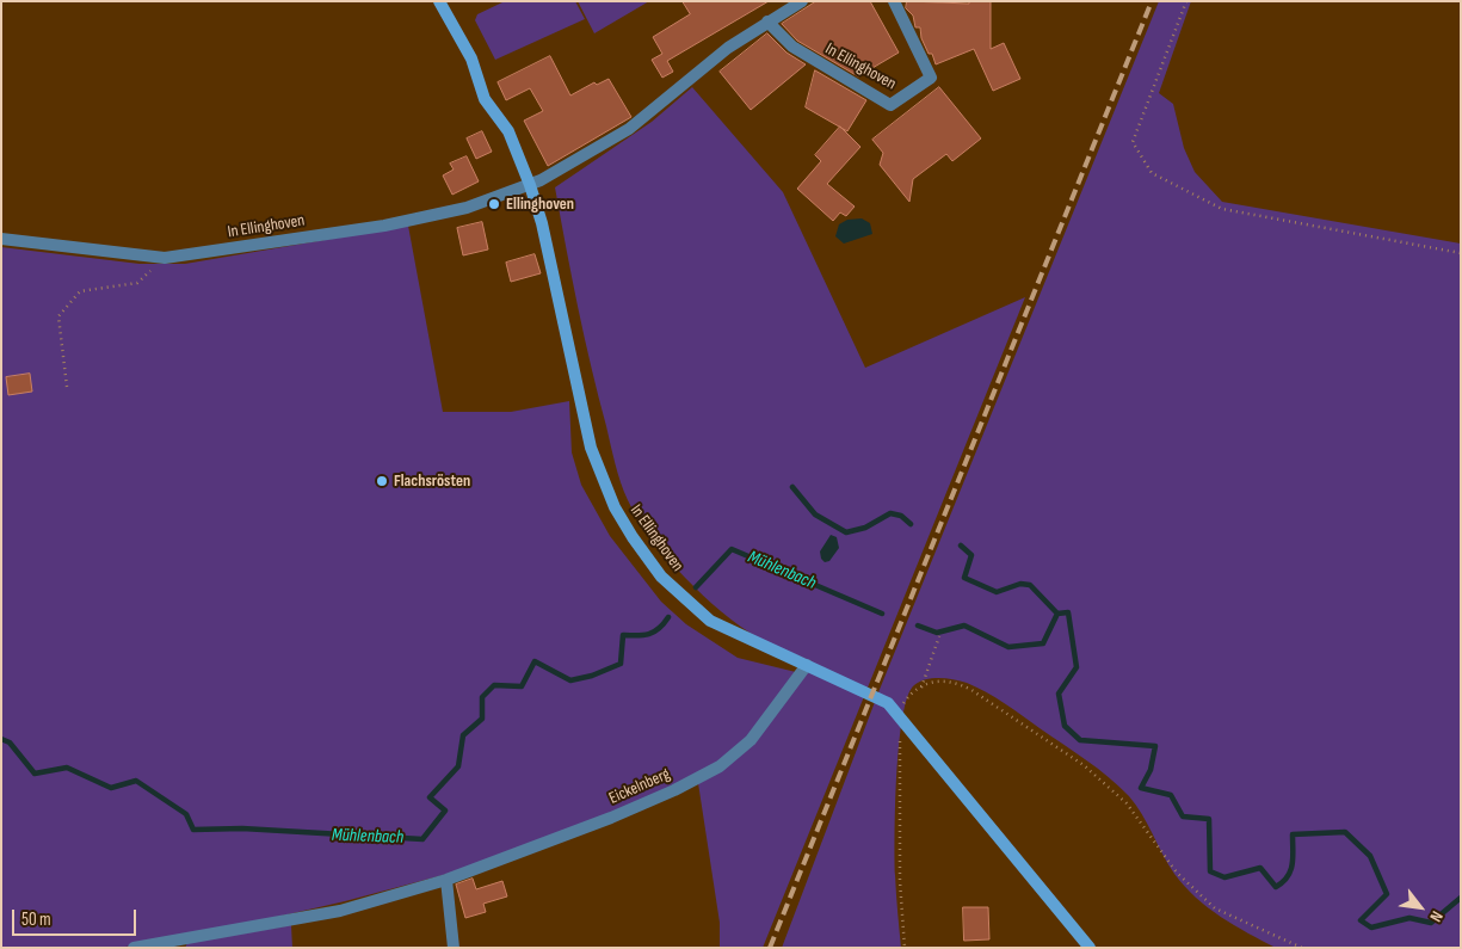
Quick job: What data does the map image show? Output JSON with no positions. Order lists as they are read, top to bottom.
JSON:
{
  "streets": {
    "street": ["In Ellinghoven", "Eickelnberg"]
  },
  "crossings": [
    ["In Ellinghoven", "Eickelnberg"]
  ],
  "water": ["Mühlenbach"],
  "places": ["Ellinghoven", "Flachsrösten"],
  "scale_bar": "50 m",
  "north": "bottom right"
}
